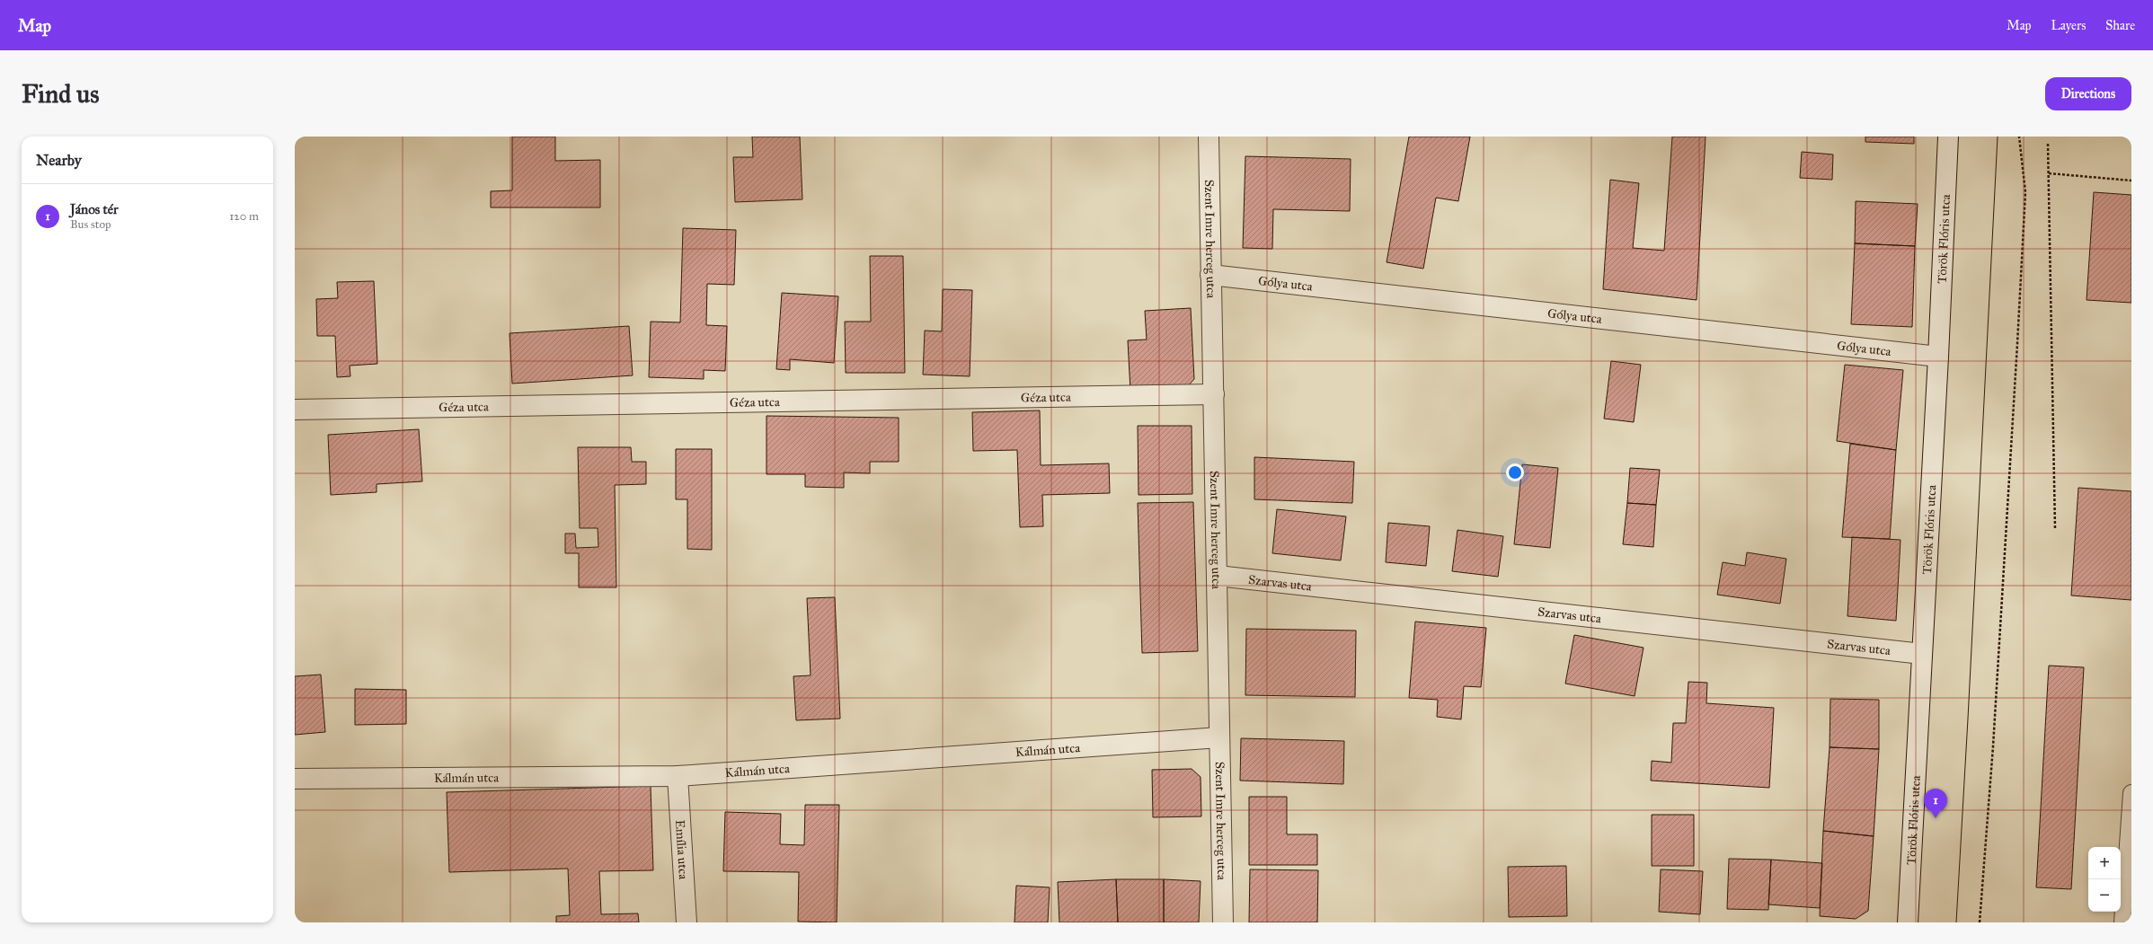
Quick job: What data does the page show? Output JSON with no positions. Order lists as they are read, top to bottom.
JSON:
{
  "streets": {
    "street": [
      "Szent Imre herceg utca",
      "Török Flóris utca",
      "Gólya utca",
      "Géza utca",
      "Szarvas utca",
      "Kálmán utca",
      "Emília utca"
    ]
  },
  "crossings": [
    ["Szent Imre herceg utca", "Gólya utca"],
    ["Szent Imre herceg utca", "Géza utca"],
    ["Szent Imre herceg utca", "Szarvas utca"],
    ["Szent Imre herceg utca", "Kálmán utca"],
    ["Török Flóris utca", "Gólya utca"],
    ["Török Flóris utca", "Szarvas utca"],
    ["Kálmán utca", "Emília utca"]
  ],
  "page": {
    "header": "Map",
    "nav": ["Map", "Layers", "Share"],
    "buttons": "Directions",
    "title": "Find us",
    "heading": "Nearby",
    "list": [
      {
        "mark": "1",
        "name": "János tér",
        "note": "Bus stop",
        "value": "120 m"
      }
    ],
    "pins": "1",
    "map_buttons": ["+", "−"]
  }
}
